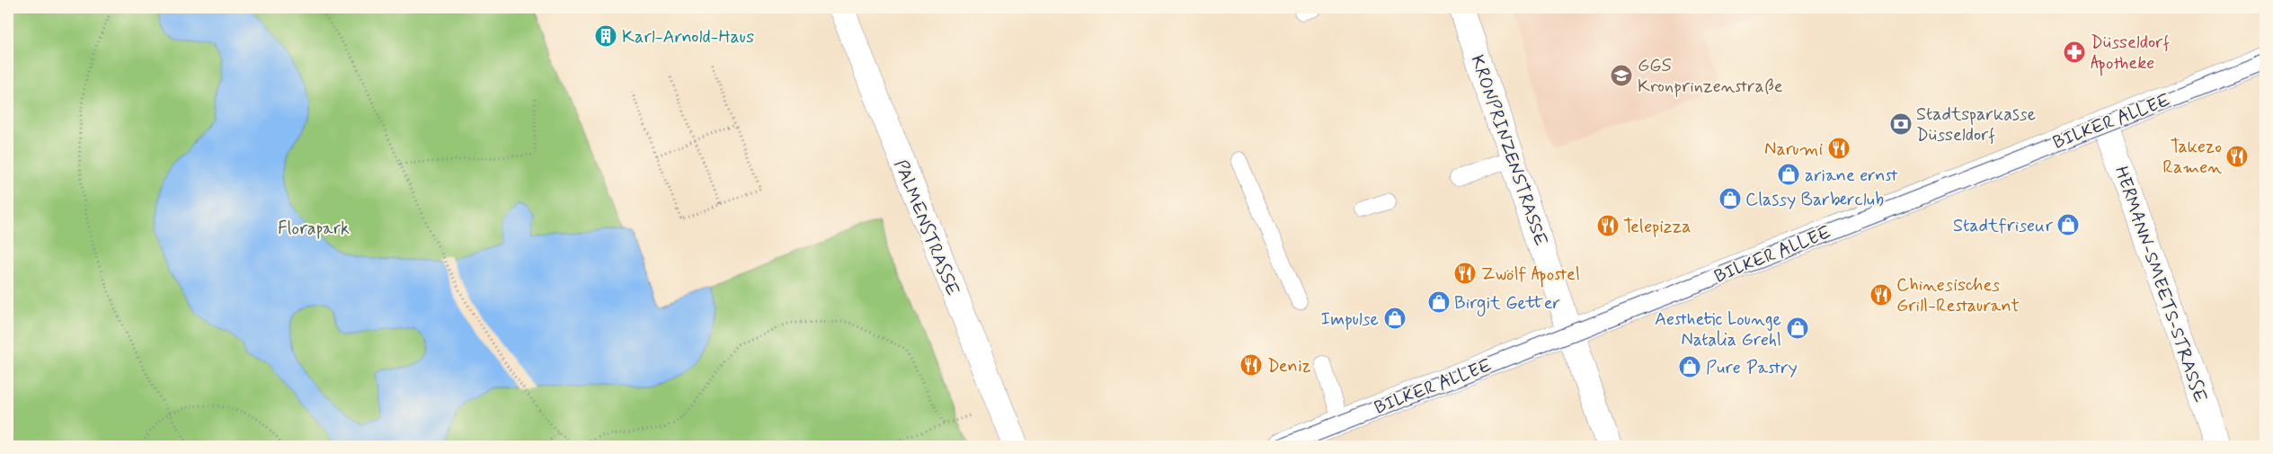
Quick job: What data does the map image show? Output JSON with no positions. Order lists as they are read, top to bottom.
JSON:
{
  "streets": {
    "street": [
      "BILKER ALLEE",
      "KRONPRINZENSTRASSE",
      "PALMENSTRASSE",
      "HERMANN-SMEETS-STRASSE"
    ]
  },
  "crossings": [
    ["BILKER ALLEE", "KRONPRINZENSTRASSE"],
    ["BILKER ALLEE", "HERMANN-SMEETS-STRASSE"]
  ],
  "parks": ["Florapark"],
  "places": {
    "building": ["Karl-Arnold-Haus"],
    "pharmacy": ["Düsseldorf Apotheke"],
    "school or university": ["GGS Kronprinzenstraße"],
    "bank": ["Stadtsparkasse Düsseldorf"],
    "restaurant": [
      "Narumi",
      "Takezo Ramen",
      "Telepizza",
      "Zwölf Apostel",
      "Chinesisches Grill-Restaurant",
      "Deniz"
    ],
    "shop": [
      "ariane ernst",
      "Classy Barberclub",
      "Stadtfriseur",
      "Birgit Getter",
      "Impulse",
      "Aesthetic Lounge Natalia Grehl",
      "Pure Pastry"
    ]
  }
}
